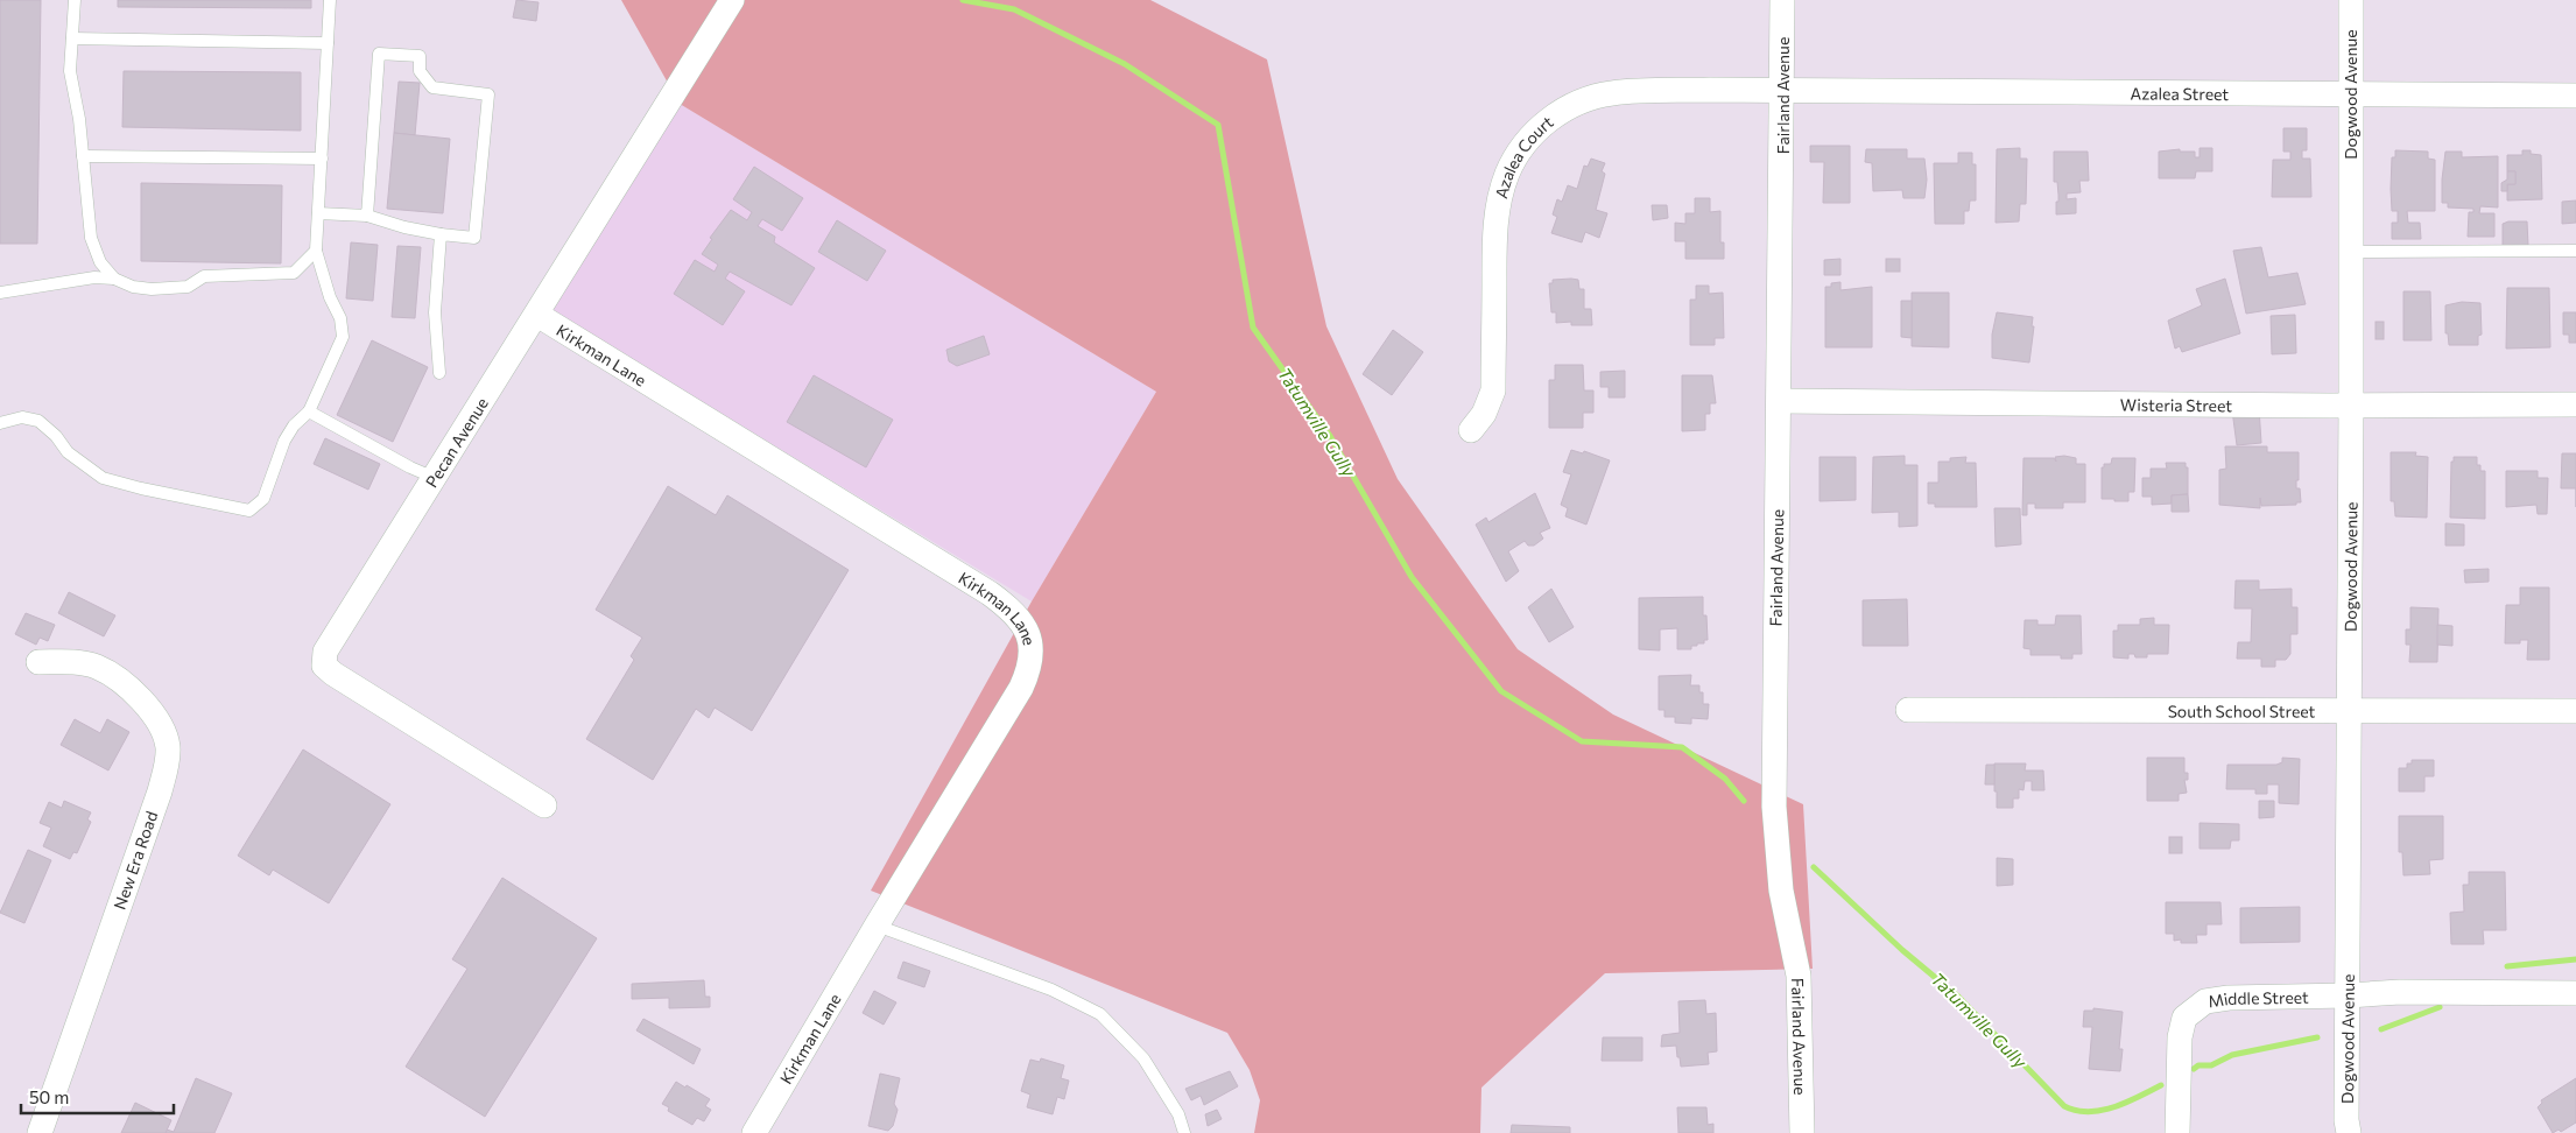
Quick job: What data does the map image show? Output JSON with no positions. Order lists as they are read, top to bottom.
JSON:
{
  "streets": {
    "street": [
      "Azalea Street",
      "Dogwood Avenue",
      "Fairland Avenue",
      "Azalea Court",
      "Kirkman Lane",
      "Wisteria Street",
      "Pecan Avenue",
      "South School Street",
      "New Era Road",
      "Middle Street"
    ]
  },
  "crossings": [
    ["Azalea Street", "Dogwood Avenue"],
    ["Azalea Street", "Fairland Avenue"],
    ["Azalea Street", "Azalea Court"],
    ["Dogwood Avenue", "Wisteria Street"],
    ["Dogwood Avenue", "South School Street"],
    ["Dogwood Avenue", "Middle Street"],
    ["Fairland Avenue", "Azalea Court"],
    ["Fairland Avenue", "Wisteria Street"],
    ["Kirkman Lane", "Pecan Avenue"]
  ],
  "water": ["Tatumville Gully"],
  "scale_bar": "50 m"
}
